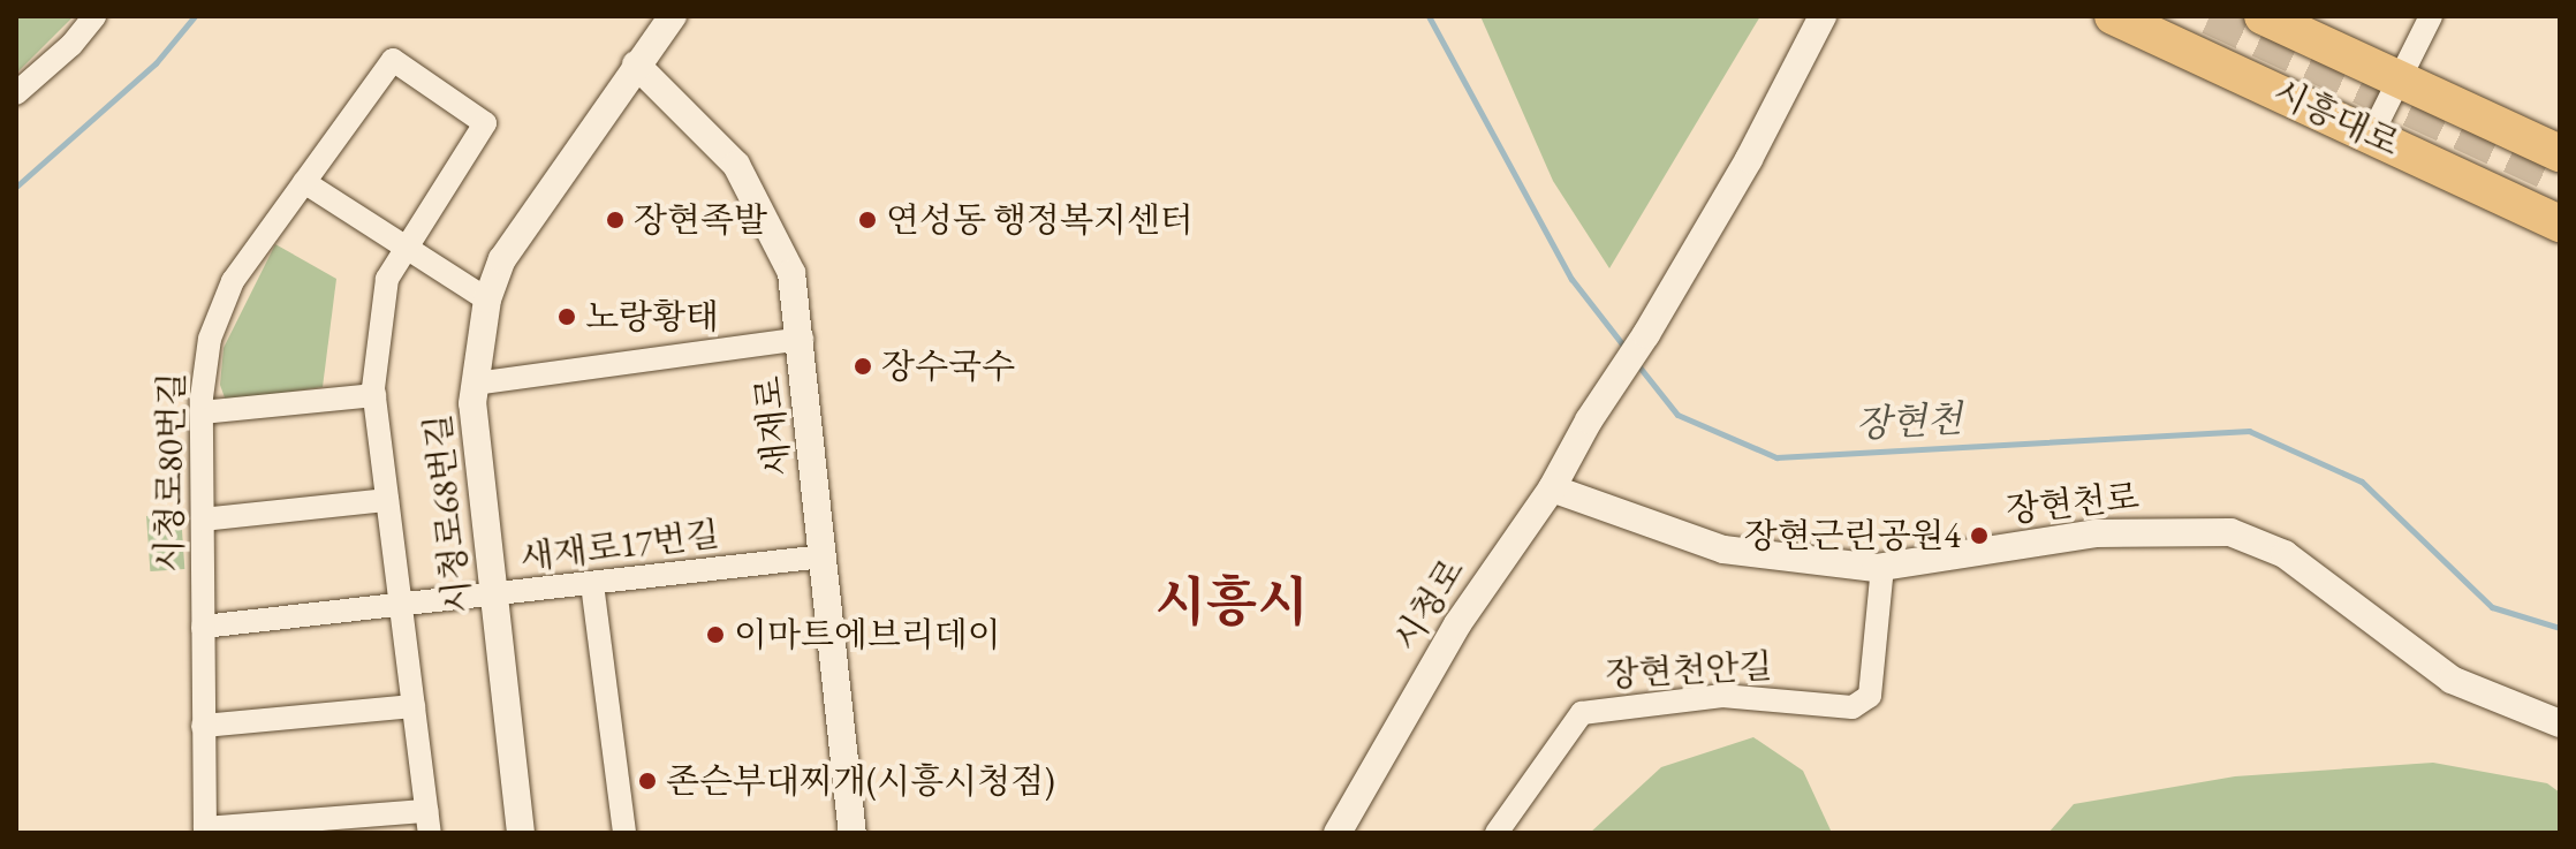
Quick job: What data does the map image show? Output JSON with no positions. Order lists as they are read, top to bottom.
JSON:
{
  "streets": {
    "main road": ["시흥대로"],
    "street": [
      "새재로",
      "시청로80번길",
      "장현천로",
      "시청로68번길",
      "새재로17번길",
      "시청로",
      "장현천안길"
    ]
  },
  "crossings": [
    ["새재로", "시청로68번길"],
    ["새재로", "새재로17번길"],
    ["시청로80번길", "새재로17번길"],
    ["장현천로", "시청로"],
    ["장현천로", "장현천안길"],
    ["시청로68번길", "새재로17번길"]
  ],
  "districts": ["시흥시"],
  "water": ["장현천"],
  "places": [
    "장현족발",
    "연성동 행정복지센터",
    "노랑황태",
    "장수국수",
    "장현근린공원4",
    "이마트에브리데이",
    "존슨부대찌개(시흥시청점)"
  ]
}
